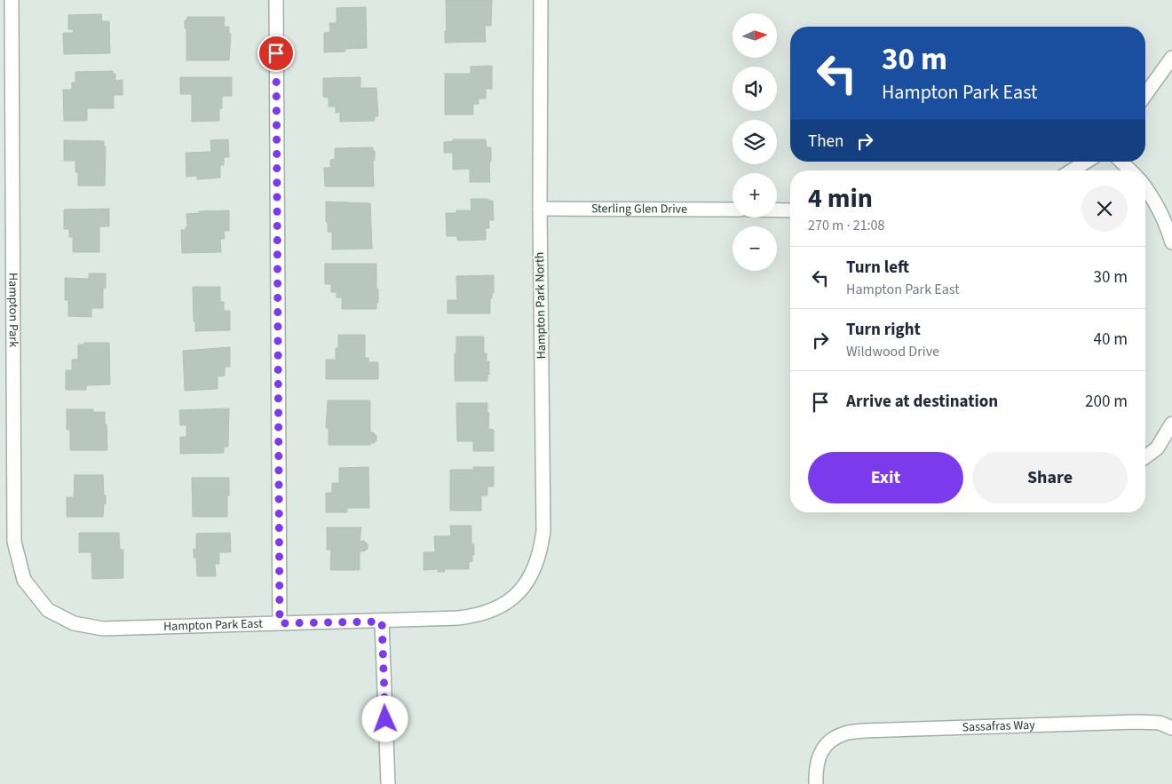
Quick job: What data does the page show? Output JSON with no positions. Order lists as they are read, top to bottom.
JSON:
{
  "streets": {
    "street": [
      "Sterling Glen Drive",
      "Hampton Park North",
      "Hampton Park",
      "Hampton Park East",
      "Sassafras Way"
    ]
  },
  "crossings": [
    ["Sterling Glen Drive", "Hampton Park North"],
    ["Hampton Park North", "Hampton Park East"],
    ["Hampton Park", "Hampton Park East"]
  ],
  "north": "right",
  "page": {
    "map_buttons": ["+", "−"],
    "turn": ["30 m", "Hampton Park East"],
    "then": "Then",
    "heading": ["4 min", "270 m · 21:08"],
    "list": [
      {
        "name": "Turn left",
        "note": "Hampton Park East",
        "value": "30 m"
      },
      {
        "name": "Turn right",
        "note": "Wildwood Drive",
        "value": "40 m"
      },
      {
        "name": "Arrive at destination",
        "value": "200 m"
      }
    ],
    "buttons": ["Exit", "Share"]
  }
}
